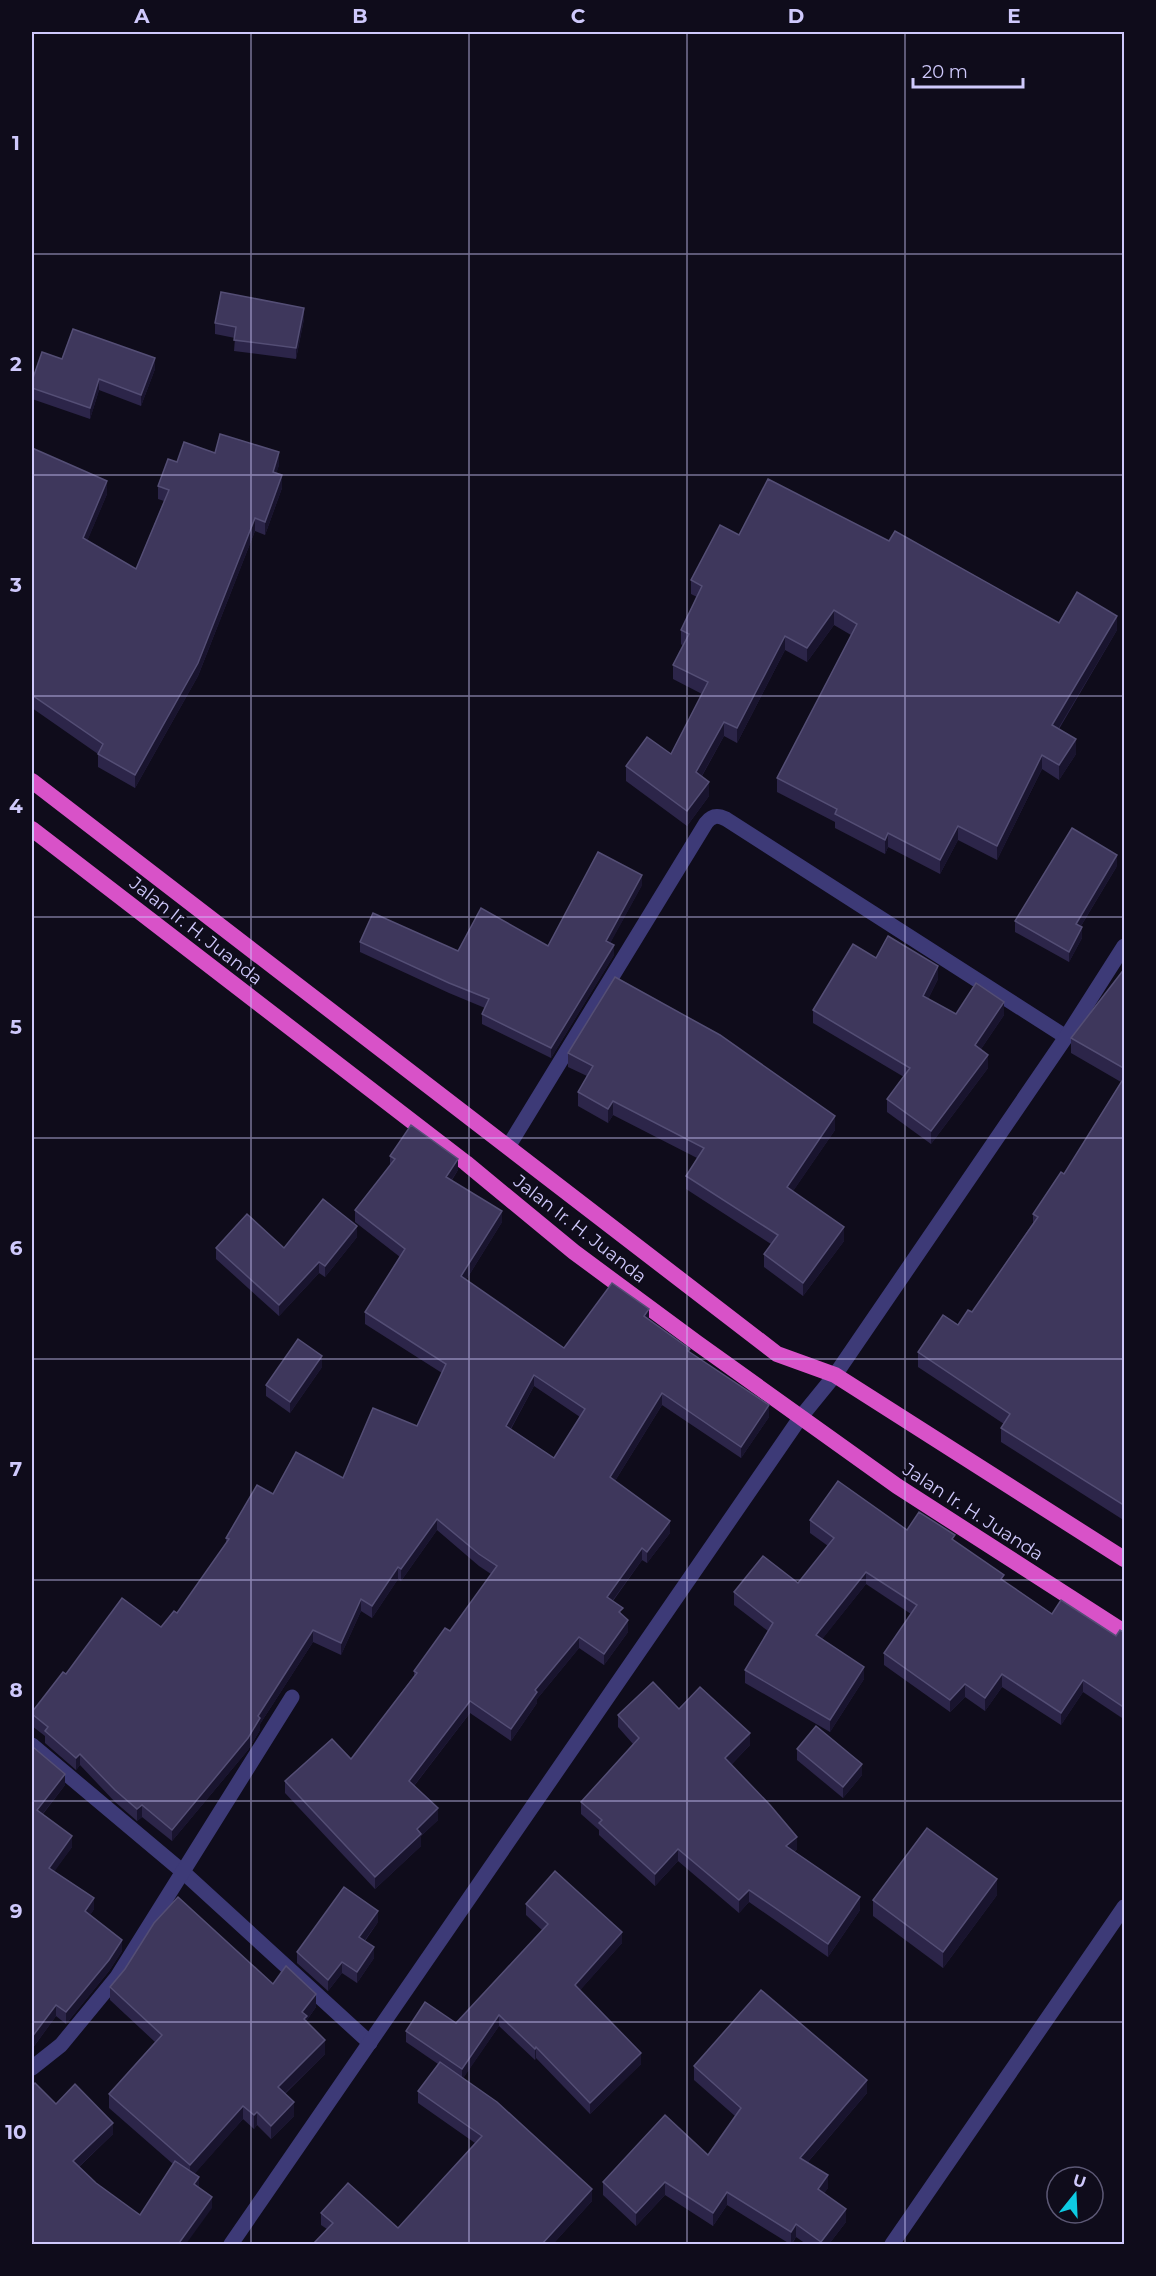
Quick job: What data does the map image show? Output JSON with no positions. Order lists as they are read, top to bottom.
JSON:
{
  "streets": {
    "highway": ["Jalan Ir. H. Juanda"]
  },
  "scale_bar": "20 m",
  "north": "top",
  "grid": {
    "columns": [
      "A",
      "B",
      "C",
      "D",
      "E"
    ],
    "rows": [
      "1",
      "2",
      "3",
      "4",
      "5",
      "6",
      "7",
      "8",
      "9",
      "10"
    ]
  }
}
